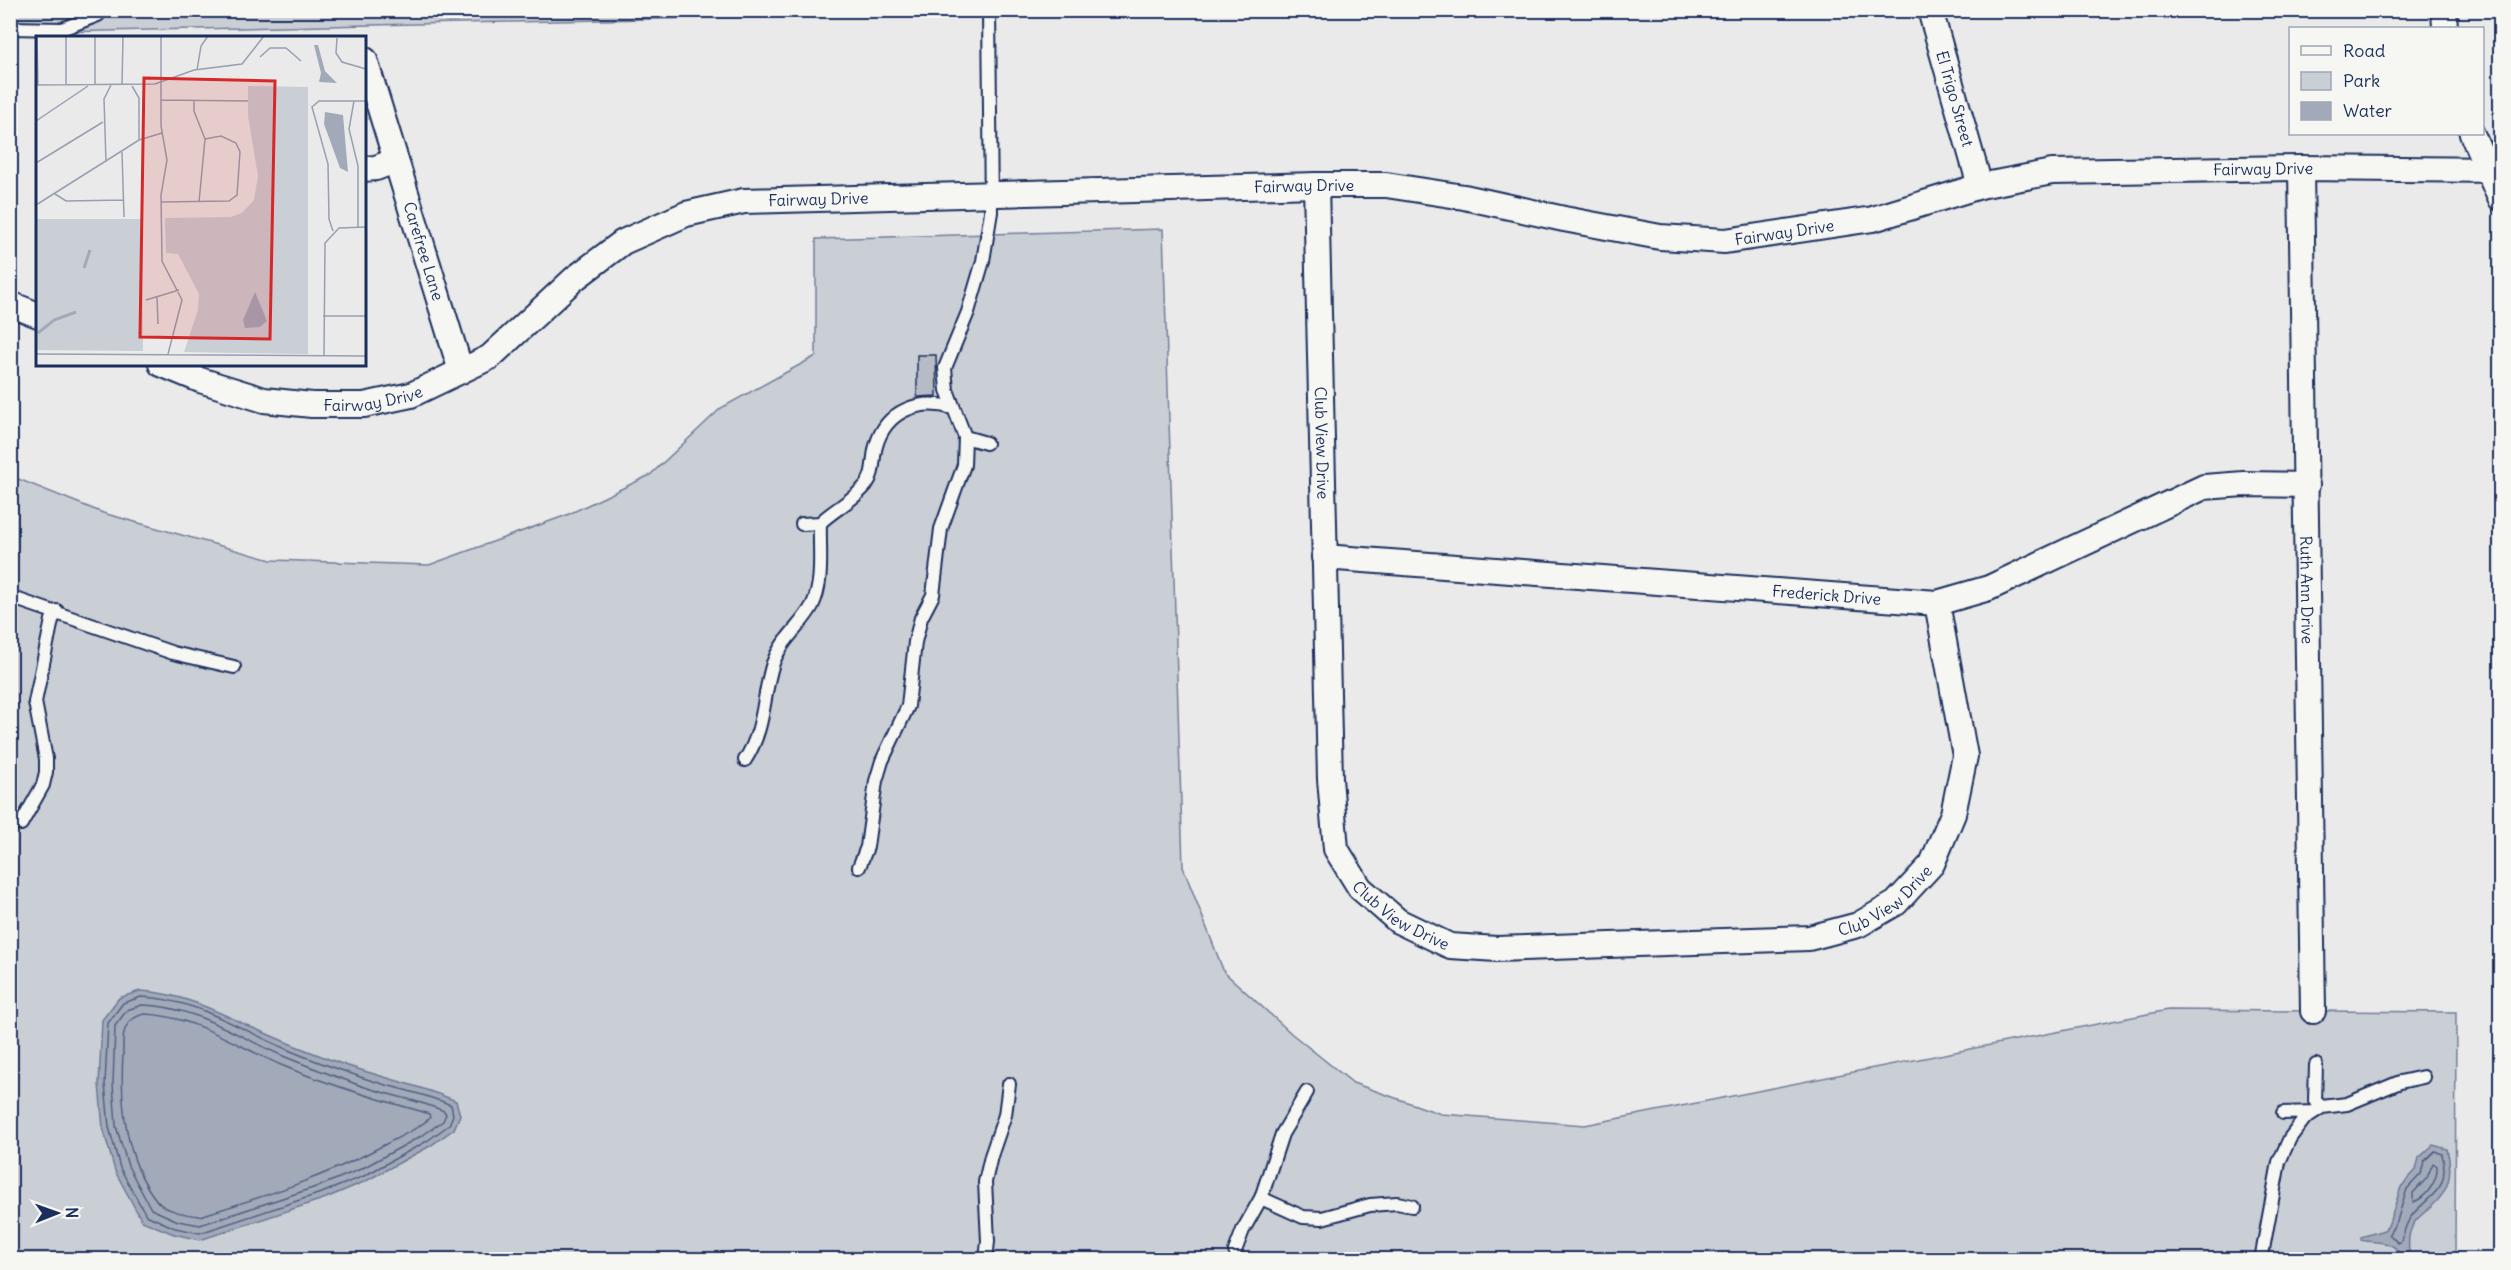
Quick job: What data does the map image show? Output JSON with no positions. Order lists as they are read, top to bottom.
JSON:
{
  "streets": {
    "street": [
      "El Trigo Street",
      "Fairway Drive",
      "Carefree Lane",
      "Club View Drive",
      "Ruth Ann Drive",
      "Frederick Drive"
    ]
  },
  "crossings": [
    ["El Trigo Street", "Fairway Drive"],
    ["Fairway Drive", "Carefree Lane"],
    ["Fairway Drive", "Club View Drive"],
    ["Fairway Drive", "Ruth Ann Drive"],
    ["Club View Drive", "Frederick Drive"],
    ["Ruth Ann Drive", "Frederick Drive"]
  ],
  "legend": ["Road", "Park", "Water"],
  "north": "right"
}
